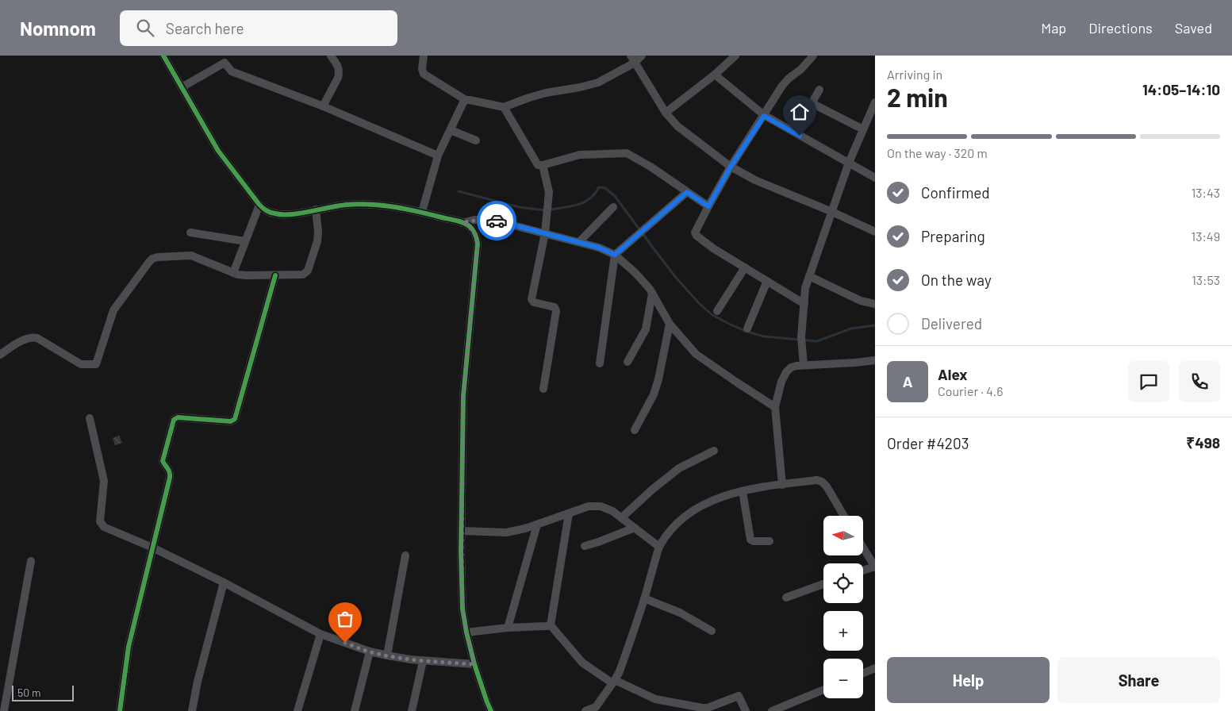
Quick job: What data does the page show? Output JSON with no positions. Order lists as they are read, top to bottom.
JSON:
{
  "scale_bar": "50 m",
  "north": "left",
  "page": {
    "header": "Nomnom",
    "search": "Search here",
    "nav": ["Map", "Directions", "Saved"],
    "heading": ["2 min", "Arriving in", "14:05–14:10"],
    "panel": [
      "Alex",
      "Courier · 4.6",
      "Order #4203",
      "₹498"
    ],
    "bar": "On the way · 320 m",
    "list": [
      ["Confirmed", "13:43"],
      ["Preparing", "13:49"],
      ["On the way", "13:53"],
      "Delivered"
    ],
    "round": "A",
    "map_buttons": ["+", "−"],
    "buttons": ["Help", "Share"],
    "scale": "50 m"
  }
}
